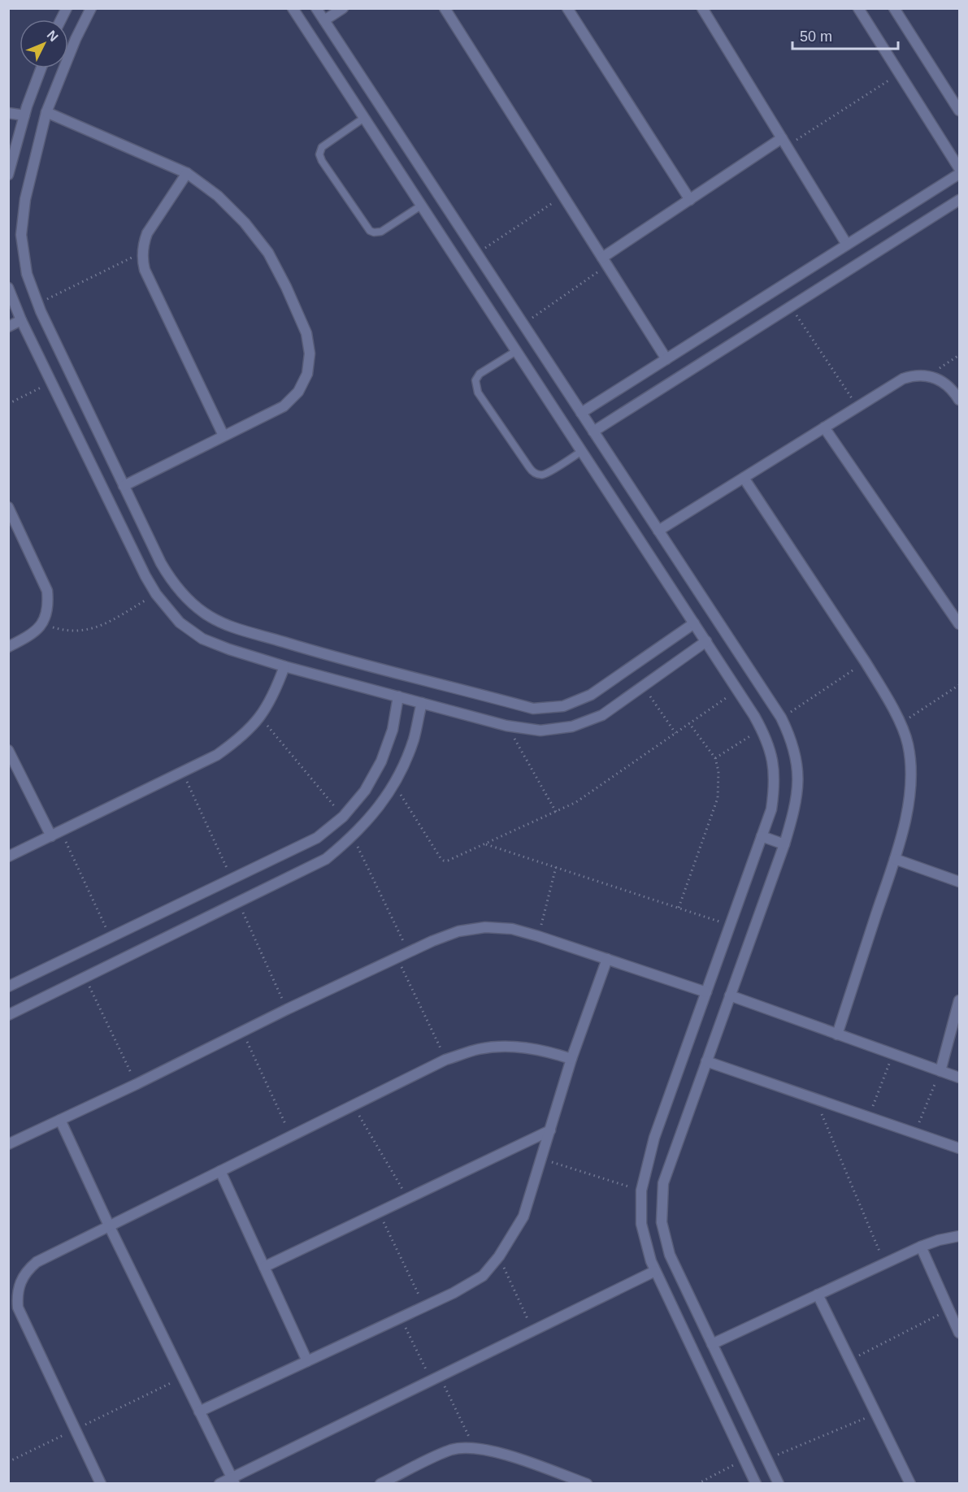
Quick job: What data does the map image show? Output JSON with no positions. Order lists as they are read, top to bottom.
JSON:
{
  "scale_bar": "50 m",
  "north": "top right"
}
